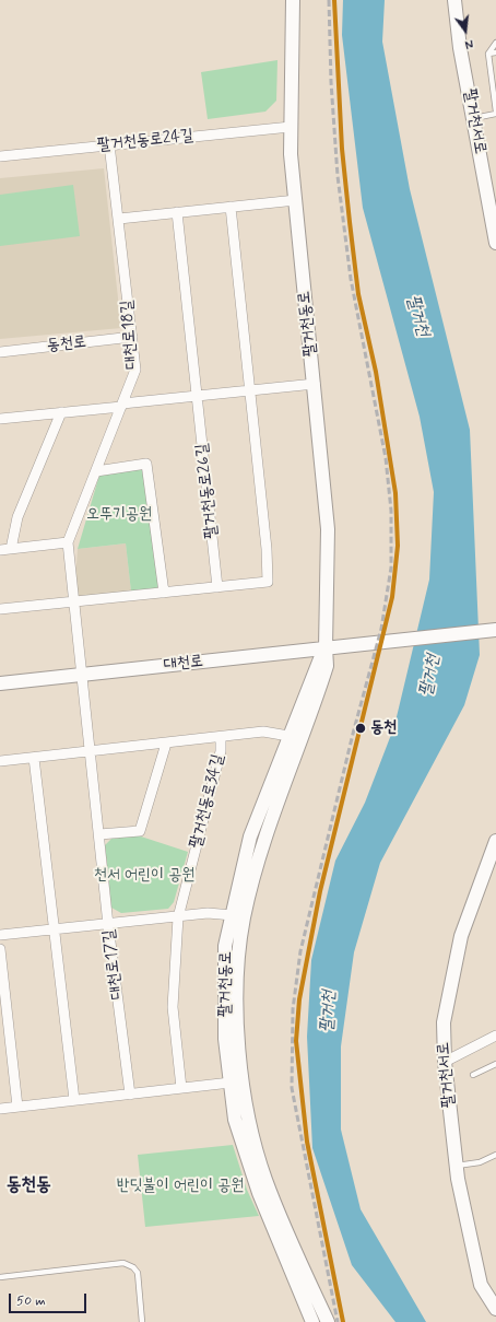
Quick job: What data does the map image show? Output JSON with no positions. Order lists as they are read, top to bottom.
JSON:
{
  "streets": {
    "main road": ["팔거천서로", "팔거천동로", "대천로"],
    "street": [
      "팔거천동로24길",
      "대천로18길",
      "동천로",
      "팔거천동로26길",
      "팔거천동로34길",
      "대천로17길"
    ]
  },
  "crossings": [
    ["팔거천동로24길", "팔거천동로"],
    ["팔거천동로24길", "대천로18길"],
    ["팔거천동로", "대천로"],
    ["대천로18길", "동천로"],
    ["대천로18길", "대천로"],
    ["대천로18길", "대천로17길"],
    ["대천로", "대천로17길"]
  ],
  "districts": ["동천동"],
  "water": ["팔거천"],
  "parks": ["오뚜기공원", "천서 어린이 공원", "반딧불이 어린이 공원"],
  "places": ["동천"],
  "scale_bar": "50 m",
  "north": "bottom"
}
